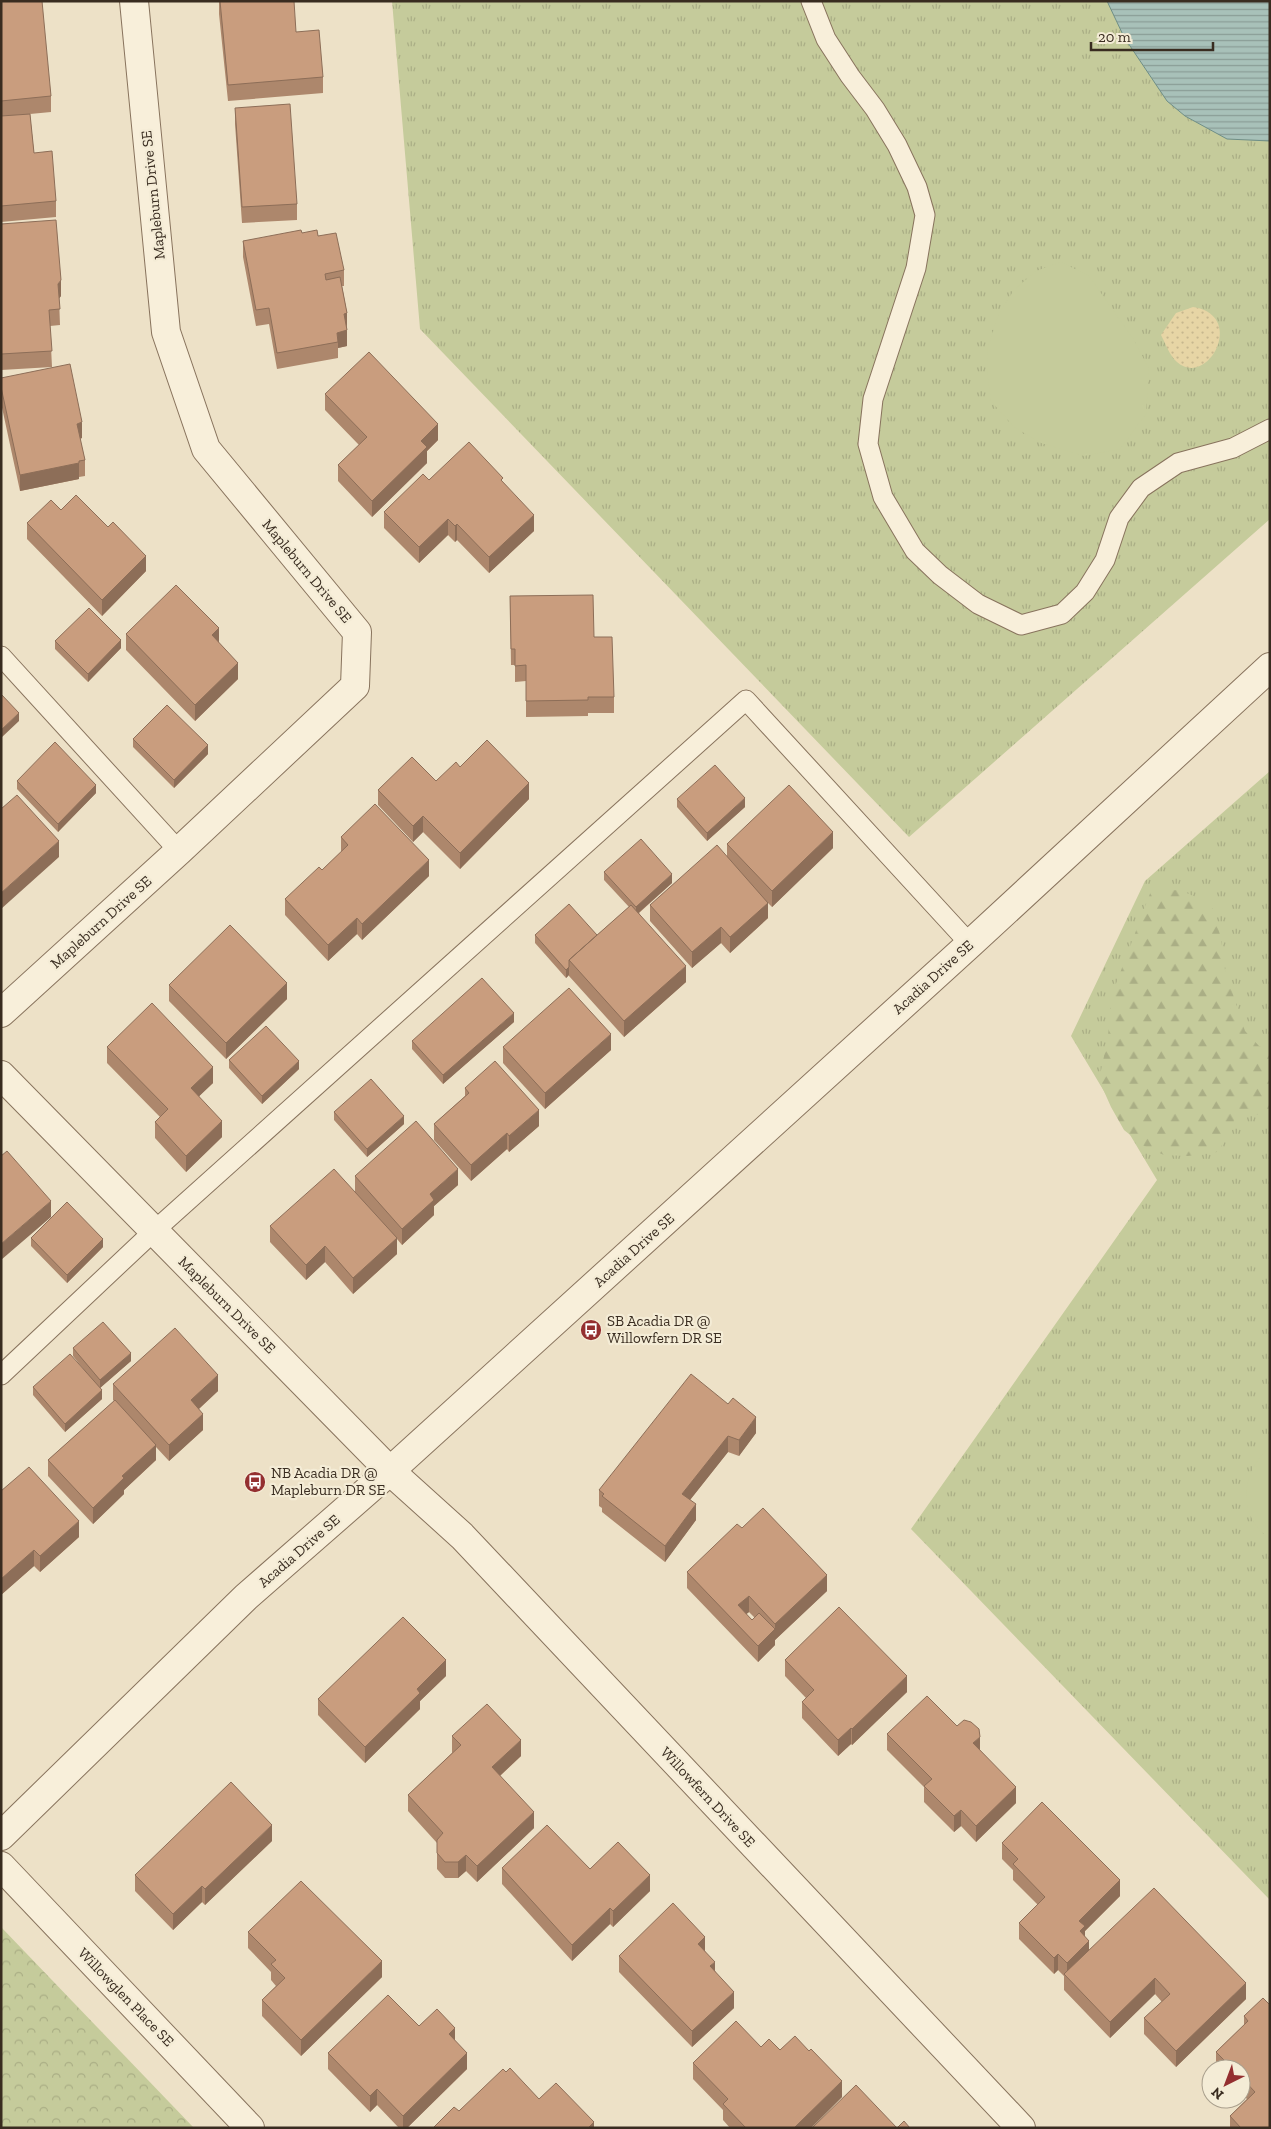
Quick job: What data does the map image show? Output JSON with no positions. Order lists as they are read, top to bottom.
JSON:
{
  "streets": {
    "street": [
      "Mapleburn Drive SE",
      "Acadia Drive SE",
      "Willowfern Drive SE",
      "Willowglen Place SE"
    ]
  },
  "crossings": [
    ["Mapleburn Drive SE", "Acadia Drive SE"],
    ["Mapleburn Drive SE", "Willowfern Drive SE"],
    ["Acadia Drive SE", "Willowfern Drive SE"]
  ],
  "places": {
    "bus stop": ["SB Acadia DR @ Willowfern DR SE", "NB Acadia DR @ Mapleburn DR SE"]
  },
  "scale_bar": "20 m",
  "north": "bottom left"
}
